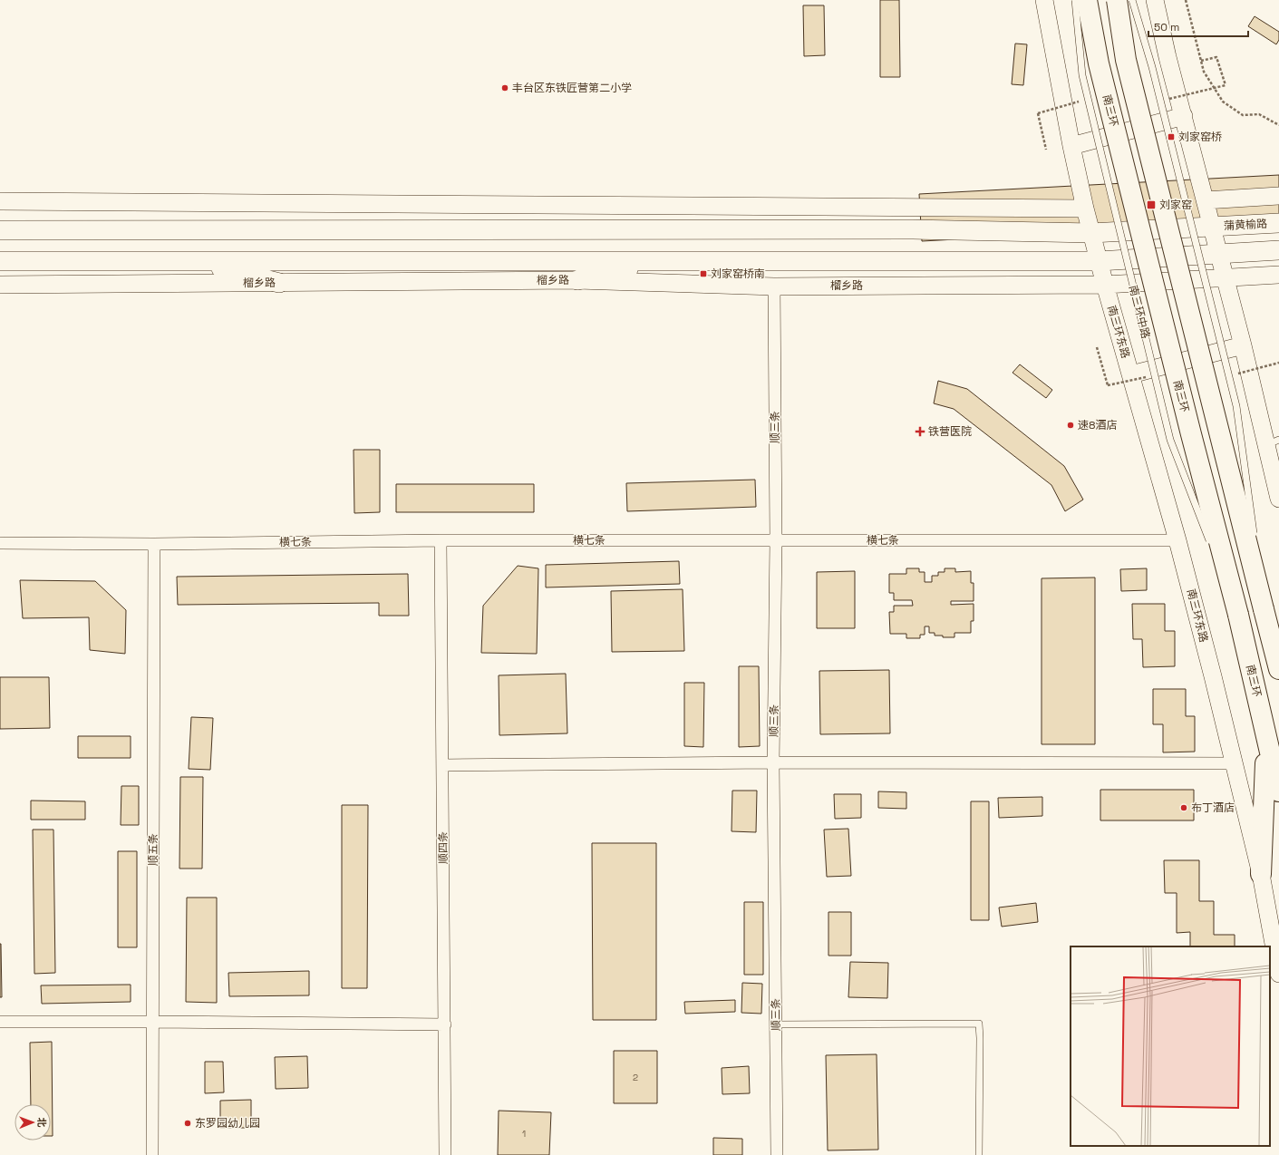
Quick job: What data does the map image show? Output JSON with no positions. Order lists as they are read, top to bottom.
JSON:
{
  "streets": {
    "highway": ["南三环"],
    "main road": ["蒲黄榆路", "榴乡路"],
    "street": [
      "南三环东路",
      "顺三条",
      "横七条",
      "顺四条",
      "顺五条"
    ],
    "lane": ["南三环中路"]
  },
  "crossings": [
    ["蒲黄榆路", "南三环东路"],
    ["榴乡路", "南三环东路"],
    ["榴乡路", "顺三条"],
    ["南三环东路", "横七条"],
    ["顺三条", "横七条"],
    ["横七条", "顺四条"],
    ["横七条", "顺五条"]
  ],
  "places": {
    "other": [
      "丰台区东铁匠营第二小学",
      "速8酒店",
      "布丁酒店",
      "东罗园幼儿园"
    ],
    "transit": ["刘家窑桥", "刘家窑", "刘家窑桥南"],
    "health": ["铁营医院"]
  },
  "house_numbers": ["2", "1"],
  "scale_bar": "50 m",
  "north": "right"
}
